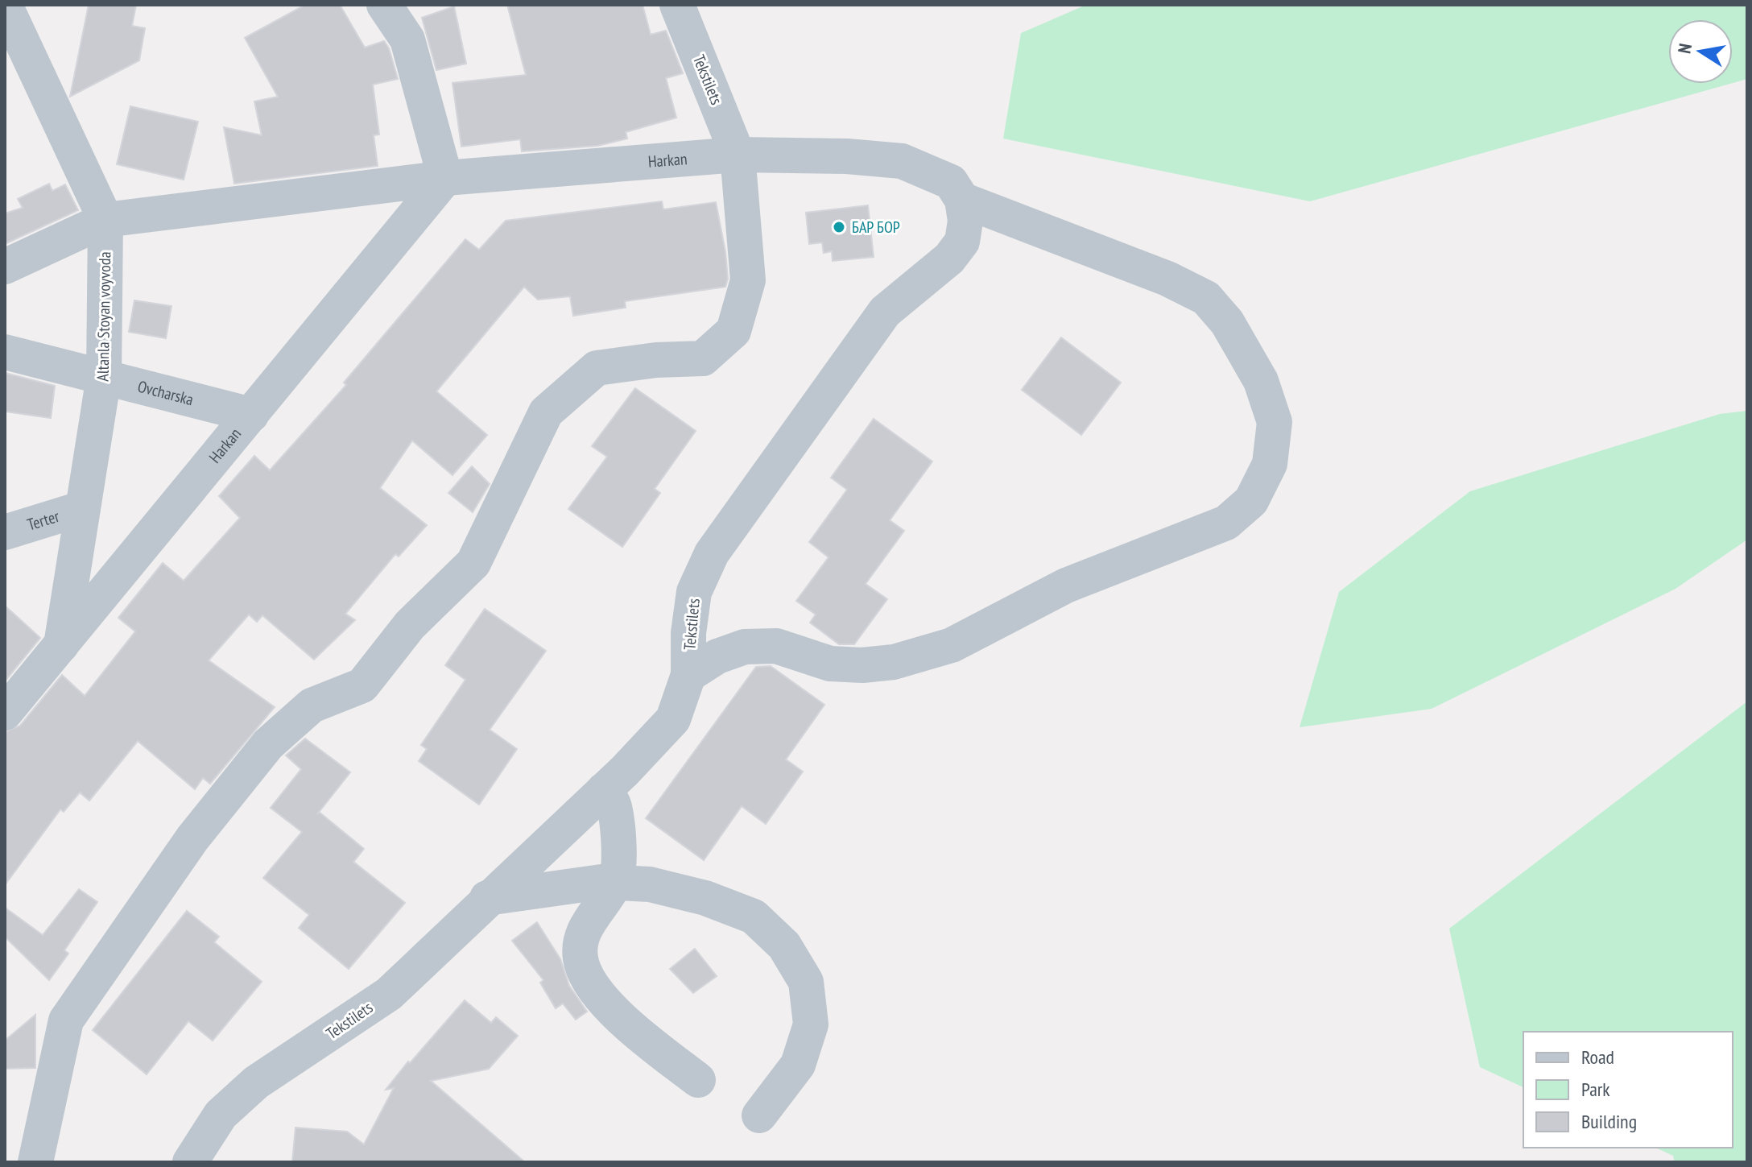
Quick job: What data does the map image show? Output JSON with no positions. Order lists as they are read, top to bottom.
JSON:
{
  "streets": {
    "street": [
      "Tekstilets",
      "Harkan",
      "Altanla Stoyan voyvoda",
      "Ovcharska",
      "Terter"
    ]
  },
  "crossings": [
    ["Tekstilets", "Harkan"],
    ["Harkan", "Altanla Stoyan voyvoda"],
    ["Harkan", "Ovcharska"],
    ["Altanla Stoyan voyvoda", "Ovcharska"],
    ["Altanla Stoyan voyvoda", "Terter"]
  ],
  "places": ["БАР БОР"],
  "legend": ["Road", "Park", "Building"],
  "north": "left"
}
